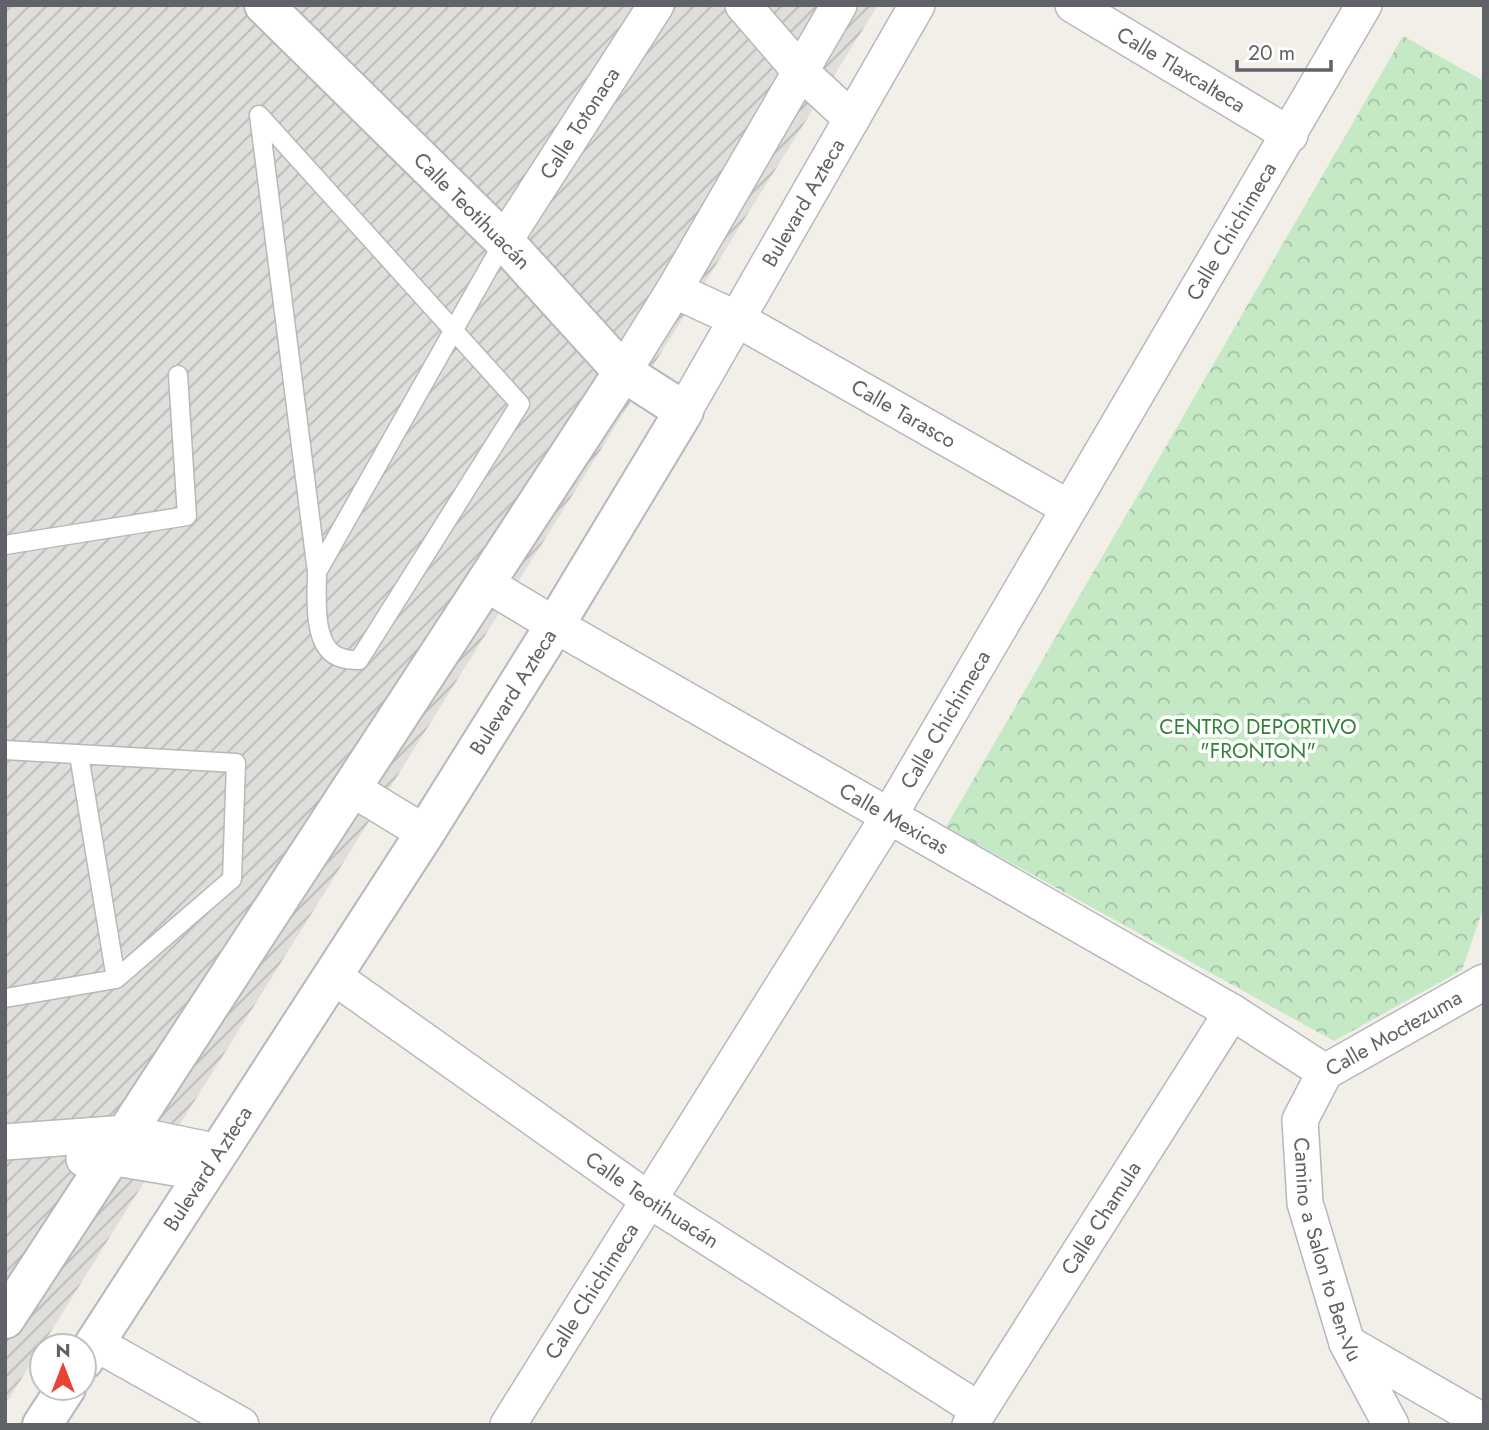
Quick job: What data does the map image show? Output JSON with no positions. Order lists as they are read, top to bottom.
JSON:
{
  "streets": {
    "street": [
      "Calle Tlaxcalteca",
      "Calle Totonaca",
      "Bulevard Azteca",
      "Calle Teotihuacán",
      "Calle Chichimeca",
      "Calle Tarasco",
      "Calle Mexicas",
      "Calle Moctezuma",
      "Calle Chamula",
      "Camino a Salon to Ben-Vu"
    ]
  },
  "crossings": [
    ["Calle Tlaxcalteca", "Calle Chichimeca"],
    ["Calle Totonaca", "Calle Teotihuacán"],
    ["Bulevard Azteca", "Calle Teotihuacán"],
    ["Bulevard Azteca", "Calle Tarasco"],
    ["Bulevard Azteca", "Calle Mexicas"],
    ["Calle Teotihuacán", "Calle Chichimeca"],
    ["Calle Teotihuacán", "Calle Chamula"],
    ["Calle Chichimeca", "Calle Tarasco"],
    ["Calle Chichimeca", "Calle Mexicas"],
    ["Calle Mexicas", "Calle Moctezuma"],
    ["Calle Mexicas", "Calle Chamula"],
    ["Calle Moctezuma", "Calle Chamula"],
    ["Calle Moctezuma", "Camino a Salon to Ben-Vu"]
  ],
  "parks": ["CENTRO DEPORTIVO \"FRONTON\""],
  "scale_bar": "20 m",
  "north": "top"
}
